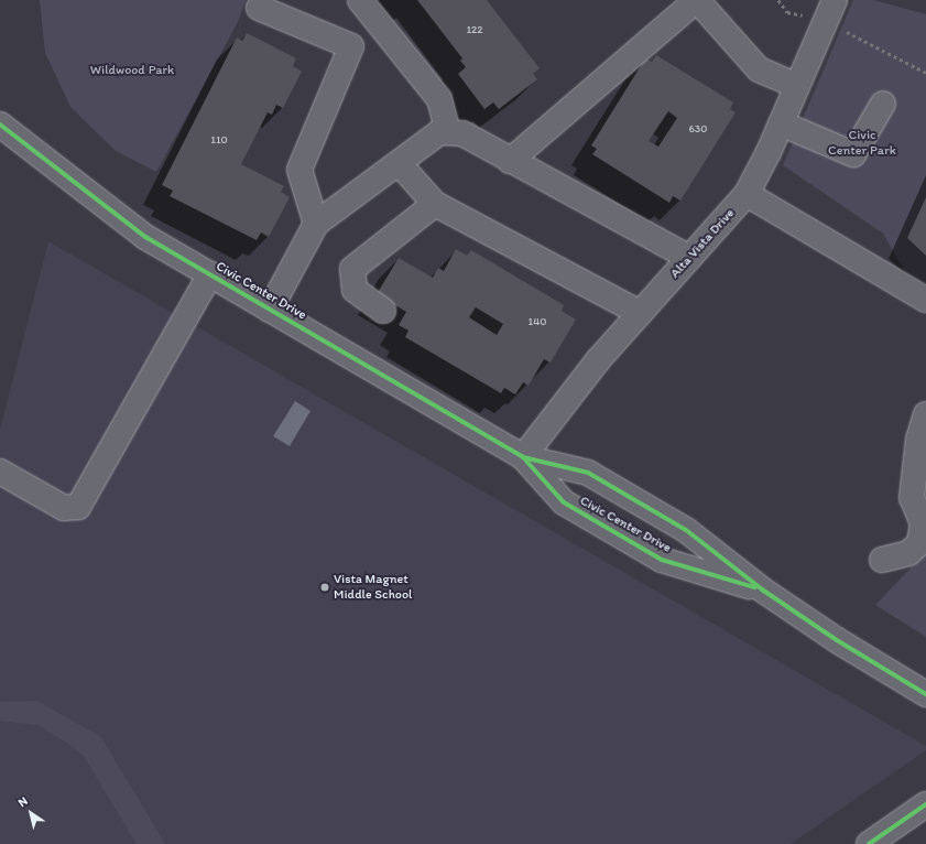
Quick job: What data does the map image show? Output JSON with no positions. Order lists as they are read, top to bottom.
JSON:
{
  "streets": {
    "main road": ["Alta Vista Drive", "Civic Center Drive"]
  },
  "crossings": [
    ["Alta Vista Drive", "Civic Center Drive"]
  ],
  "parks": ["Wildwood Park", "Civic Center Park"],
  "places": ["Vista Magnet Middle School"],
  "house_numbers": [
    "122",
    "630",
    "110",
    "140"
  ],
  "north": "top left"
}
